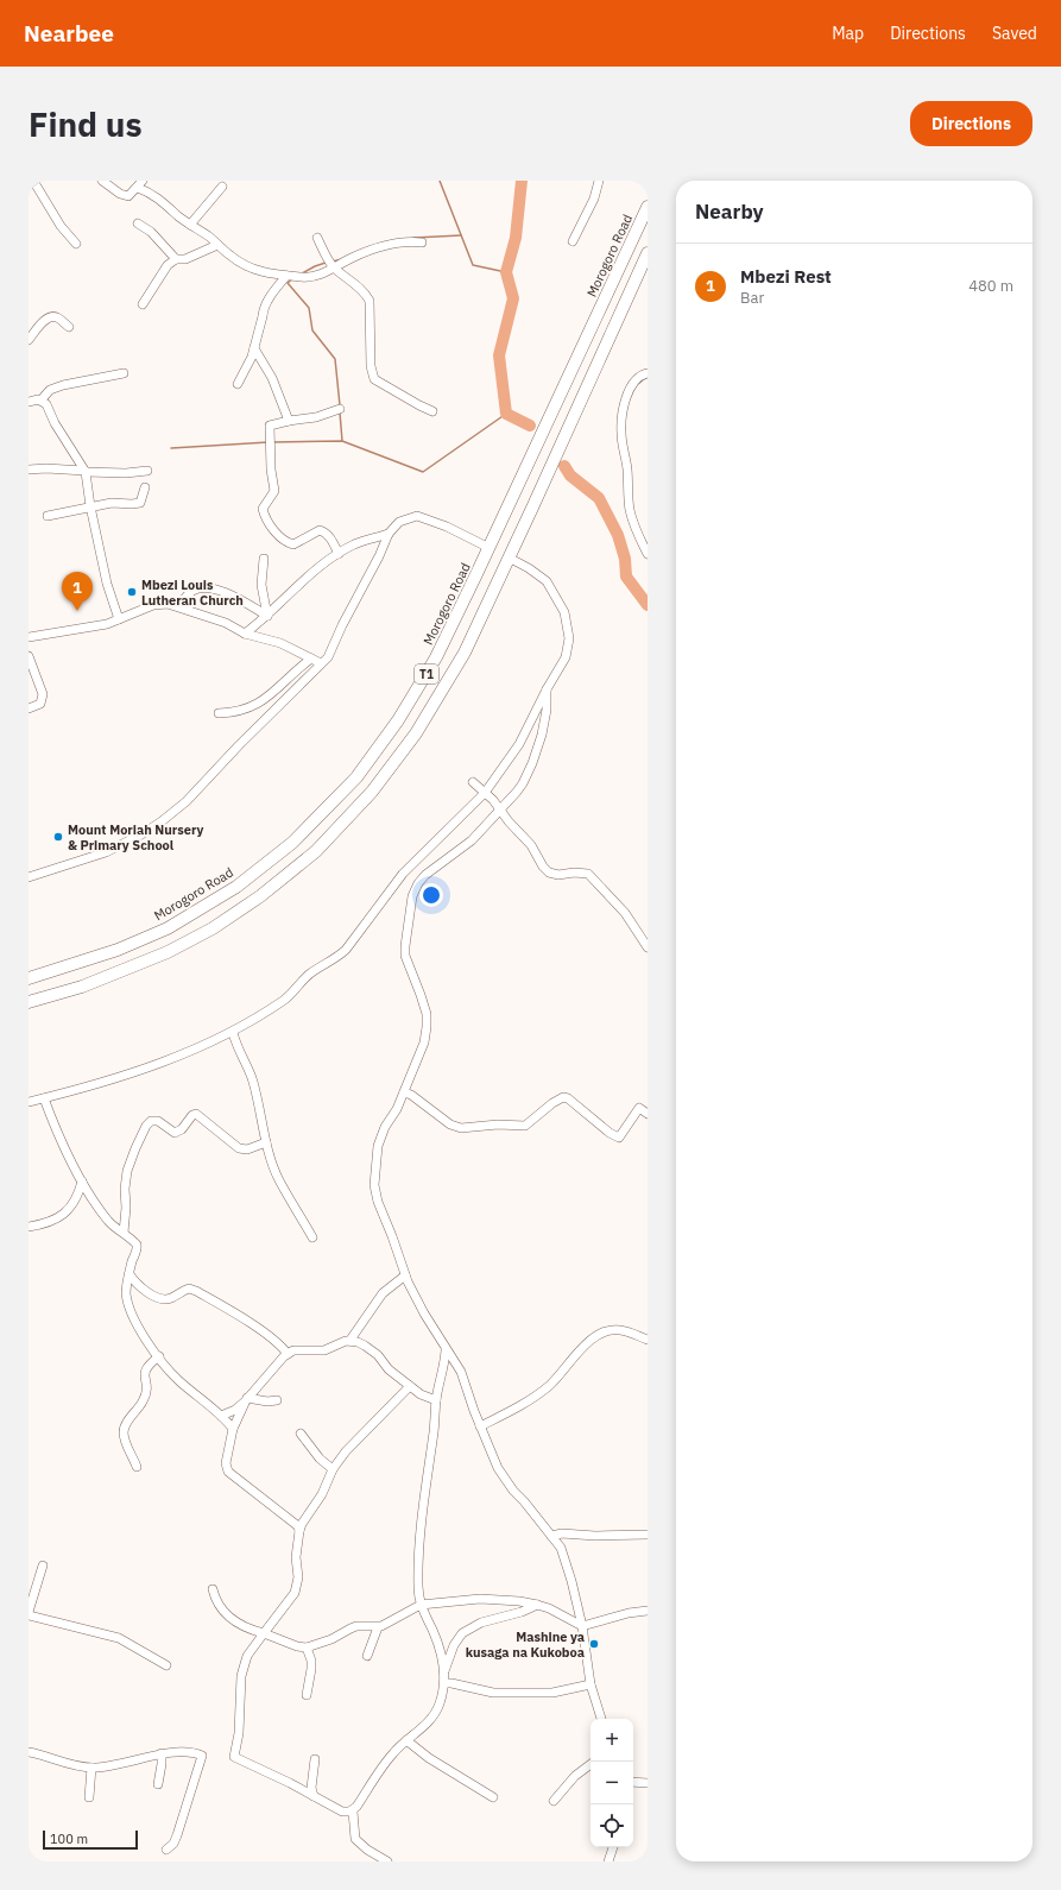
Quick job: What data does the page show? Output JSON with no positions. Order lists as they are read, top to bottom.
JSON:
{
  "streets": {
    "highway": ["Morogoro Road", "T1"]
  },
  "places": ["Mbezi Louis Lutheran Church", "Mount Moriah Nursery & Primary School", "Mashine ya kusaga na Kukoboa"],
  "scale_bar": "100 m",
  "page": {
    "header": "Nearbee",
    "nav": ["Map", "Directions", "Saved"],
    "buttons": "Directions",
    "title": "Find us",
    "heading": "Nearby",
    "list": [
      {
        "mark": "1",
        "name": "Mbezi Rest",
        "note": "Bar",
        "value": "480 m"
      }
    ],
    "pins": "1",
    "map_buttons": ["+", "−"],
    "scale": "100 m"
  }
}
